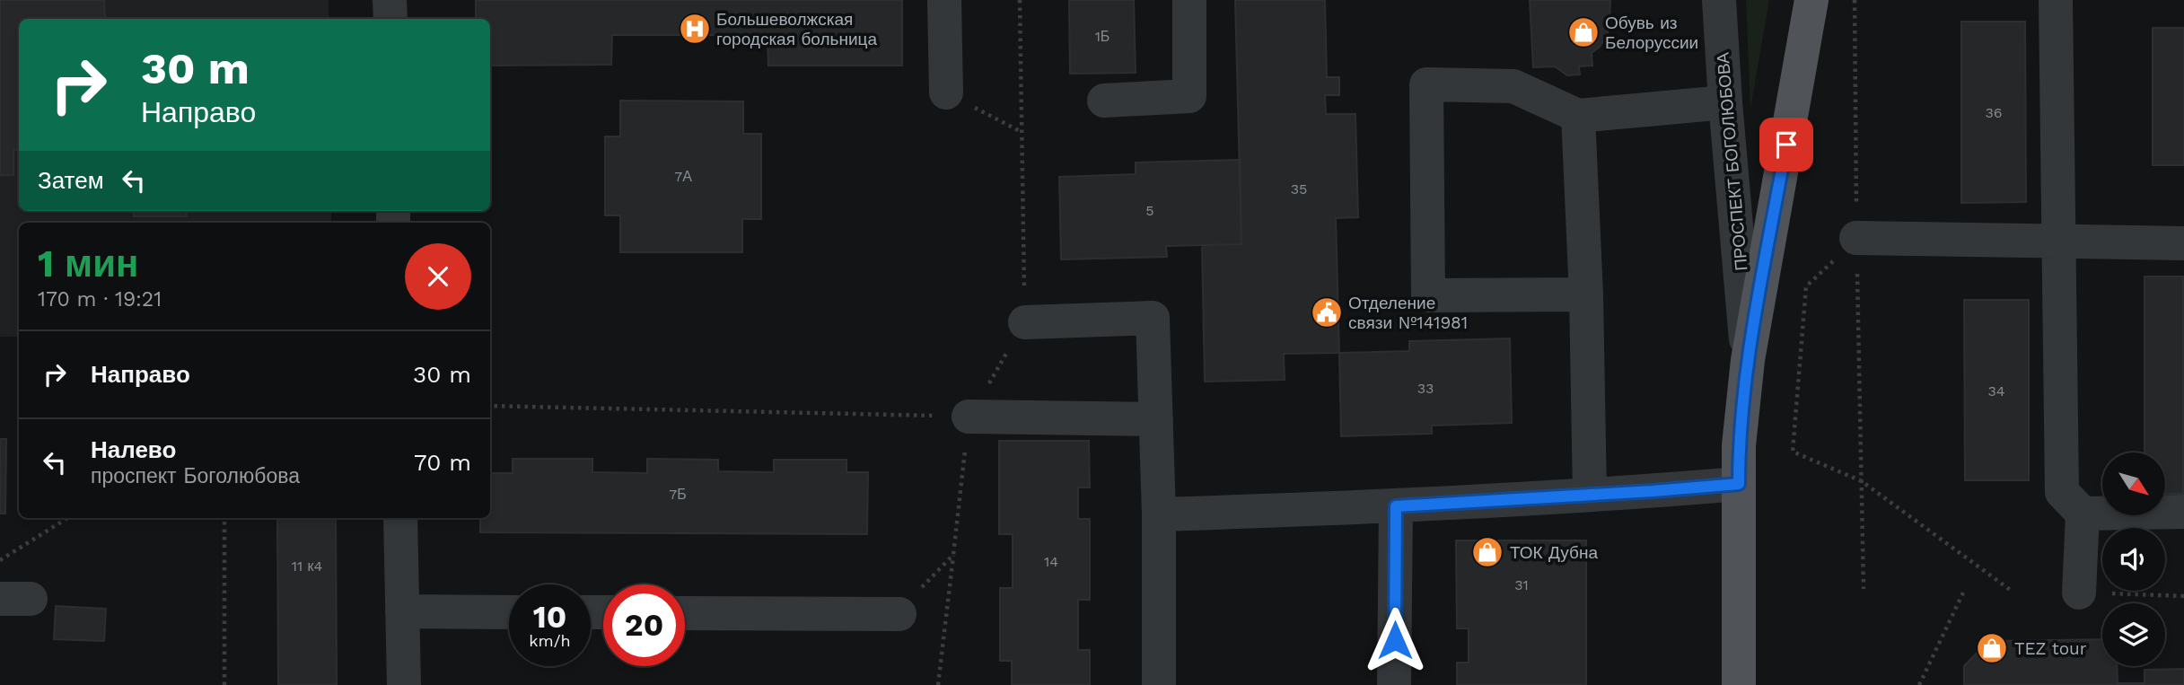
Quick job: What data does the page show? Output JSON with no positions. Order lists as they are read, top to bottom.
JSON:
{
  "streets": {
    "main road": ["ПРОСПЕКТ БОГОЛЮБОВА"]
  },
  "places": {
    "hospital": ["Большеволжская городская больница"],
    "shop": ["Обувь из Белоруссии", "ТОК Дубна", "TEZ tour"],
    "public building": ["Отделение связи №141981"]
  },
  "house_numbers": [
    "1Б",
    "36",
    "7А",
    "35",
    "5",
    "33",
    "34",
    "7Б",
    "14",
    "11 к4",
    "31"
  ],
  "north": "bottom right",
  "page": {
    "turn": ["30 m", "Направо"],
    "then": "Затем",
    "heading": ["1 мин", "170 m · 19:21"],
    "list": [
      {
        "name": "Направо",
        "value": "30 m"
      },
      {
        "name": "Налево",
        "note": "проспект Боголюбова",
        "value": "70 m"
      }
    ],
    "speed": "10 km/h",
    "limit": "20"
  }
}
